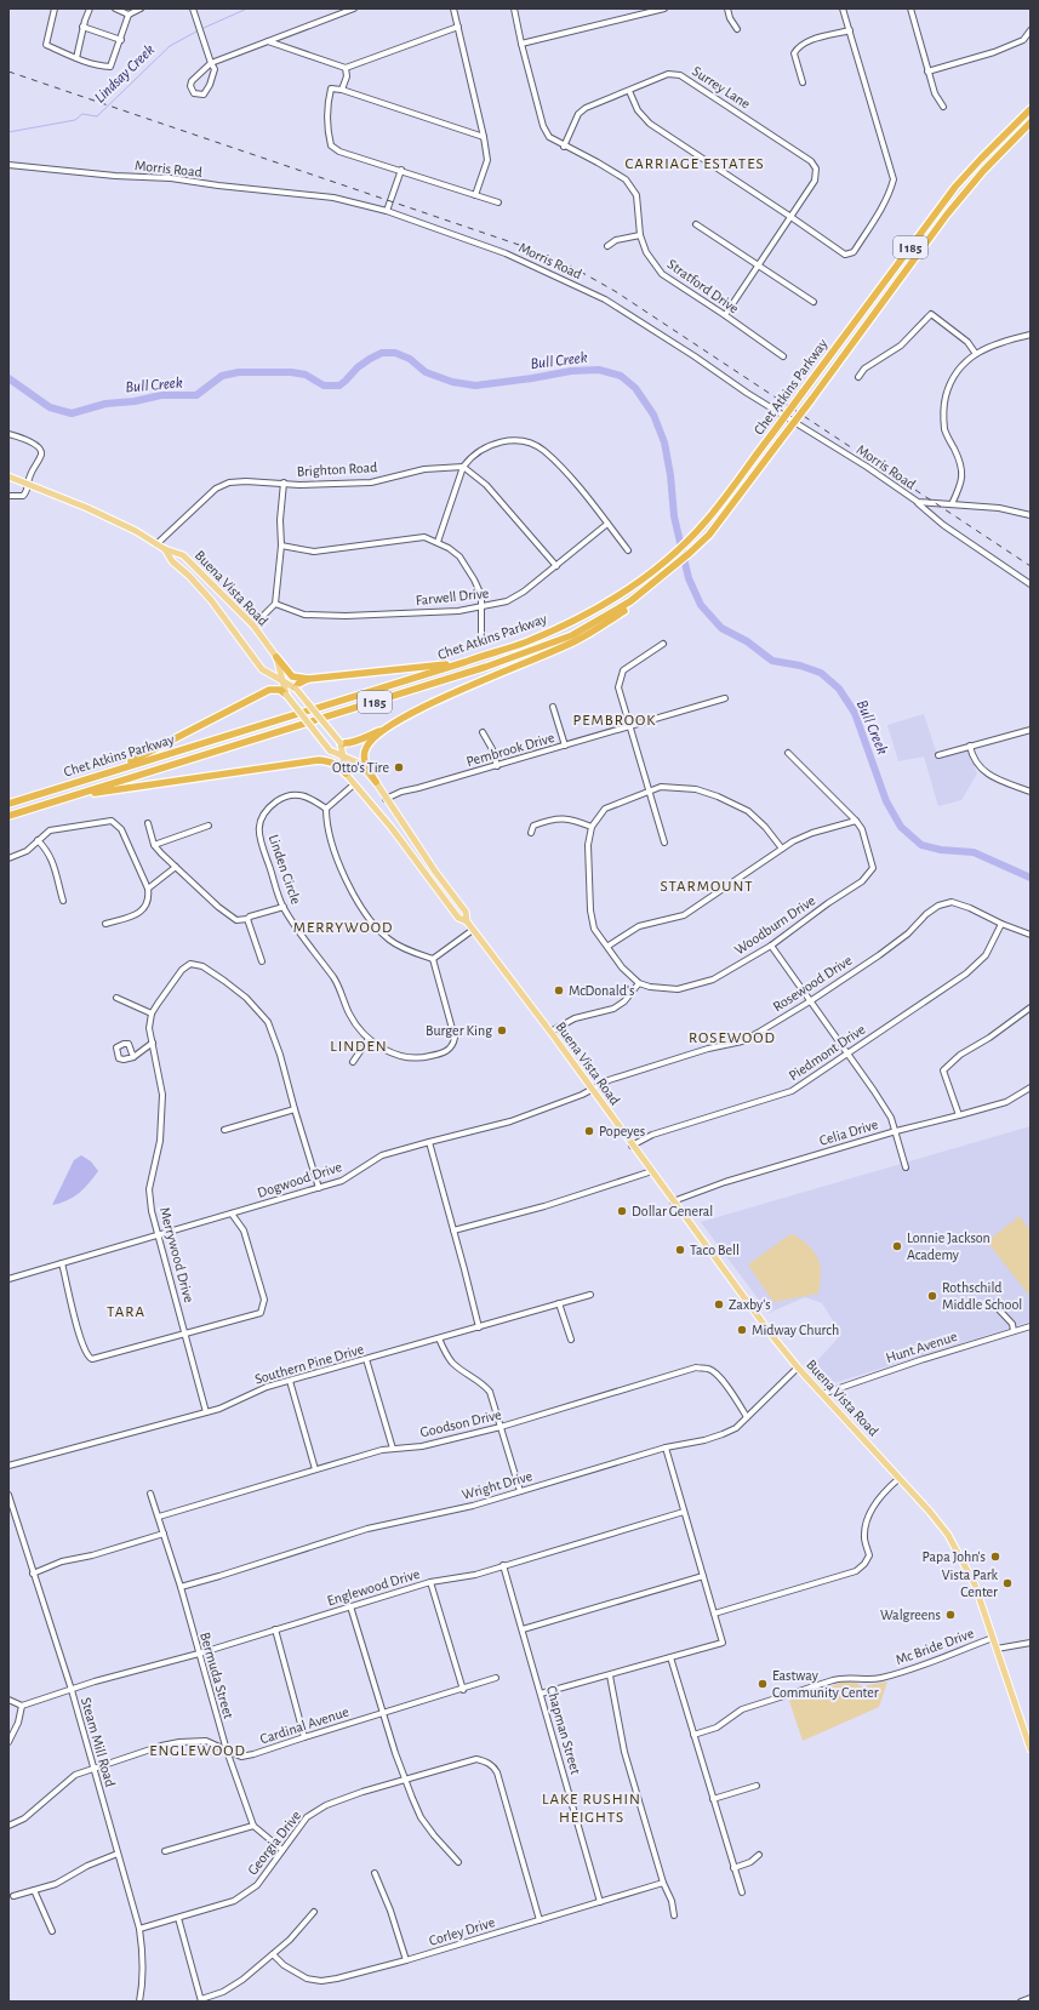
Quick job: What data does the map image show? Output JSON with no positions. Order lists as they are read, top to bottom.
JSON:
{
  "streets": {
    "highway": ["I 185", "Chet Atkins Parkway"],
    "main road": ["Buena Vista Road"],
    "street": [
      "Surrey Lane",
      "Morris Road",
      "Stratford Drive",
      "Brighton Road",
      "Farwell Drive",
      "Pembrook Drive",
      "Linden Circle",
      "Woodburn Drive",
      "Rosewood Drive",
      "Piedmont Drive",
      "Celia Drive",
      "Dogwood Drive",
      "Merrywood Drive",
      "Hunt Avenue",
      "Southern Pine Drive",
      "Goodson Drive",
      "Wright Drive",
      "Englewood Drive",
      "Mc Bride Drive",
      "Bermuda Street",
      "Cardinal Avenue",
      "Chapman Street",
      "Steam Mill Road",
      "Georgia Drive",
      "Corley Drive"
    ]
  },
  "crossings": [
    ["Surrey Lane", "Stratford Drive"],
    ["Brighton Road", "Buena Vista Road"],
    ["Buena Vista Road", "Pembrook Drive"],
    ["Buena Vista Road", "Rosewood Drive"],
    ["Buena Vista Road", "Piedmont Drive"],
    ["Buena Vista Road", "Celia Drive"],
    ["Buena Vista Road", "Dogwood Drive"],
    ["Buena Vista Road", "Hunt Avenue"],
    ["Buena Vista Road", "Wright Drive"],
    ["Buena Vista Road", "Mc Bride Drive"],
    ["Rosewood Drive", "Piedmont Drive"],
    ["Rosewood Drive", "Dogwood Drive"],
    ["Dogwood Drive", "Merrywood Drive"],
    ["Merrywood Drive", "Southern Pine Drive"],
    ["Goodson Drive", "Wright Drive"],
    ["Goodson Drive", "Bermuda Street"],
    ["Wright Drive", "Bermuda Street"],
    ["Englewood Drive", "Bermuda Street"],
    ["Englewood Drive", "Chapman Street"],
    ["Englewood Drive", "Steam Mill Road"],
    ["Bermuda Street", "Cardinal Avenue"],
    ["Bermuda Street", "Georgia Drive"],
    ["Cardinal Avenue", "Steam Mill Road"],
    ["Chapman Street", "Corley Drive"],
    ["Steam Mill Road", "Georgia Drive"],
    ["Georgia Drive", "Corley Drive"]
  ],
  "districts": [
    "CARRIAGE ESTATES",
    "PEMBROOK",
    "STARMOUNT",
    "MERRYWOOD",
    "ROSEWOOD",
    "LINDEN",
    "TARA",
    "ENGLEWOOD",
    "LAKE RUSHIN HEIGHTS"
  ],
  "water": ["Lindsay Creek", "Bull Creek"],
  "places": [
    "Otto's Tire",
    "McDonald's",
    "Burger King",
    "Popeyes",
    "Dollar General",
    "Lonnie Jackson Academy",
    "Taco Bell",
    "Rothschild Middle School",
    "Zaxby's",
    "Midway Church",
    "Papa John's",
    "Vista Park Center",
    "Walgreens",
    "Eastway Community Center"
  ]
}
